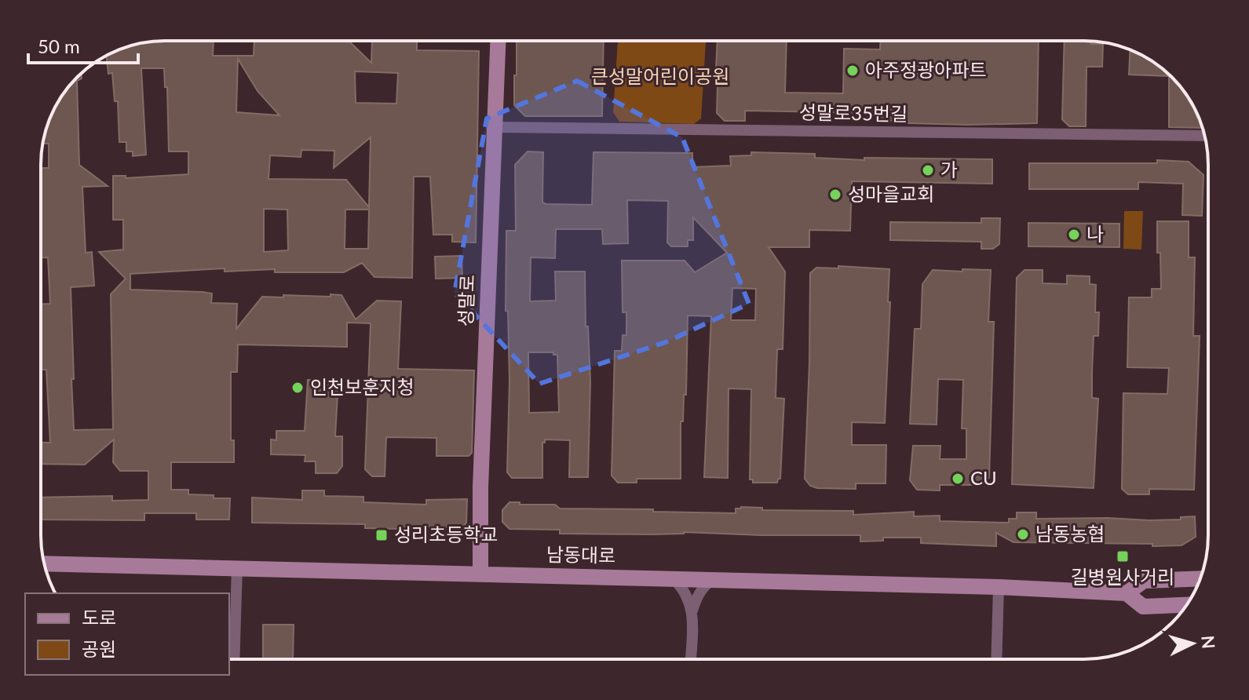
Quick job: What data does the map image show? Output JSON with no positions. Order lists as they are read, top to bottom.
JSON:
{
  "streets": {
    "main road": ["성말로", "남동대로"],
    "street": ["성말로35번길"]
  },
  "crossings": [
    ["성말로35번길", "성말로"],
    ["성말로", "남동대로"]
  ],
  "parks": ["큰성말어린이공원"],
  "places": {
    "other": [
      "아주정광아파트",
      "가",
      "성마을교회",
      "나",
      "인천보훈지청",
      "CU",
      "남동농협"
    ],
    "transit": ["성리초등학교", "길병원사거리"]
  },
  "legend": ["도로", "공원"],
  "scale_bar": "50 m",
  "north": "right"
}
